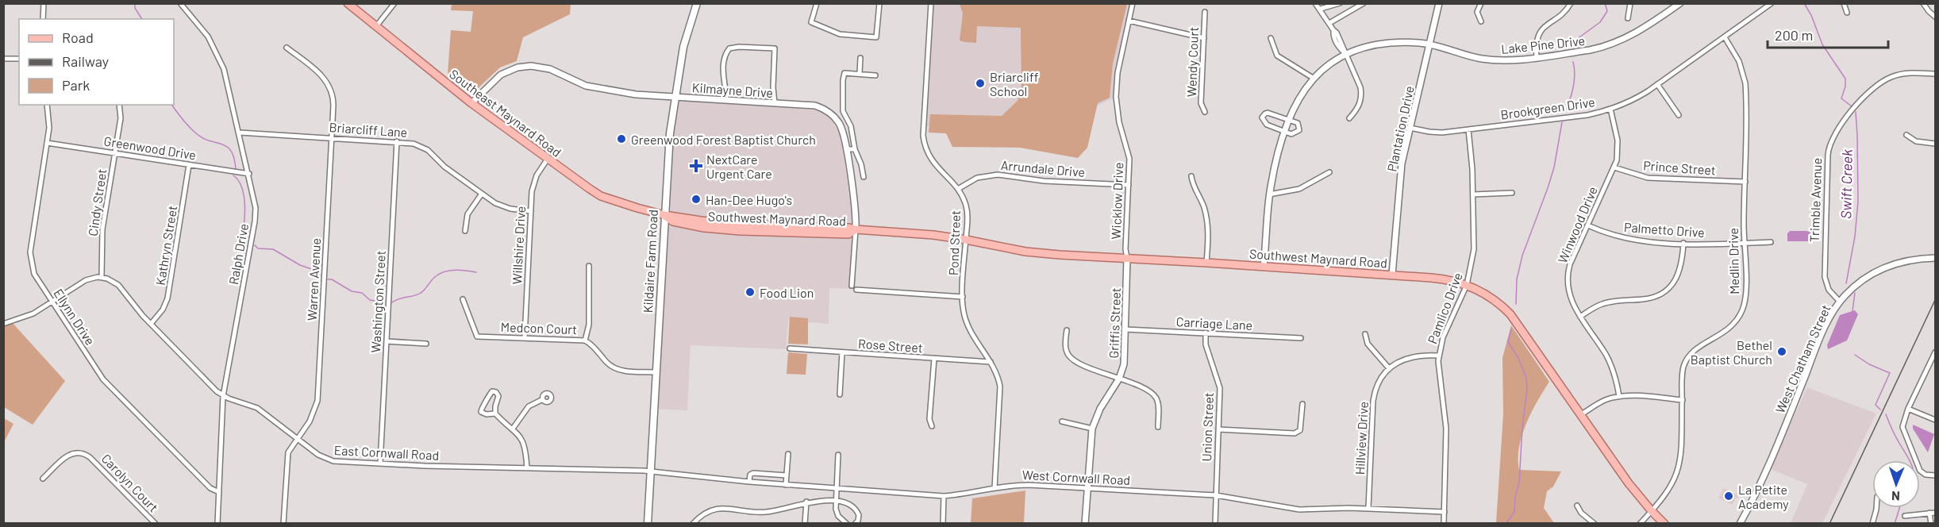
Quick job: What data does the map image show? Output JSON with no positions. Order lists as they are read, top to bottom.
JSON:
{
  "streets": {
    "main road": ["Southeast Maynard Road", "Southwest Maynard Road", "Kildaire Farm Road"],
    "street": [
      "Lake Pine Drive",
      "Wendy Court",
      "Kilmayne Drive",
      "Brookgreen Drive",
      "Plantation Drive",
      "Briarcliff Lane",
      "Greenwood Drive",
      "Prince Street",
      "Arrundale Drive",
      "Trimble Avenue",
      "Wicklow Drive",
      "Cindy Street",
      "Winwood Drive",
      "Palmetto Drive",
      "Pond Street",
      "Kathryn Street",
      "Willshire Drive",
      "Ralph Drive",
      "Medlin Drive",
      "Warren Avenue",
      "Washington Street",
      "Pamlico Drive",
      "Ellynn Drive",
      "Griffis Street",
      "Carriage Lane",
      "Medcon Court",
      "Rose Street",
      "West Chatham Street",
      "Union Street",
      "Hillview Drive",
      "East Cornwall Road",
      "West Cornwall Road",
      "Carolyn Court"
    ]
  },
  "crossings": [
    ["Lake Pine Drive", "Plantation Drive"],
    ["Lake Pine Drive", "Southwest Maynard Road"],
    ["Kilmayne Drive", "Southeast Maynard Road"],
    ["Kilmayne Drive", "Southwest Maynard Road"],
    ["Kilmayne Drive", "Kildaire Farm Road"],
    ["Brookgreen Drive", "Plantation Drive"],
    ["Brookgreen Drive", "Winwood Drive"],
    ["Brookgreen Drive", "Medlin Drive"],
    ["Brookgreen Drive", "Pamlico Drive"],
    ["Southeast Maynard Road", "Southwest Maynard Road"],
    ["Southeast Maynard Road", "Willshire Drive"],
    ["Southeast Maynard Road", "Kildaire Farm Road"],
    ["Plantation Drive", "Southwest Maynard Road"],
    ["Briarcliff Lane", "Willshire Drive"],
    ["Briarcliff Lane", "Ralph Drive"],
    ["Briarcliff Lane", "Warren Avenue"],
    ["Briarcliff Lane", "Washington Street"],
    ["Greenwood Drive", "Cindy Street"],
    ["Greenwood Drive", "Kathryn Street"],
    ["Greenwood Drive", "Ralph Drive"],
    ["Greenwood Drive", "Ellynn Drive"],
    ["Prince Street", "Winwood Drive"],
    ["Prince Street", "Medlin Drive"],
    ["Arrundale Drive", "Wicklow Drive"],
    ["Arrundale Drive", "Pond Street"],
    ["Trimble Avenue", "West Chatham Street"],
    ["Wicklow Drive", "Southwest Maynard Road"],
    ["Wicklow Drive", "Griffis Street"],
    ["Cindy Street", "East Cornwall Road"],
    ["Southwest Maynard Road", "Pond Street"],
    ["Southwest Maynard Road", "Kildaire Farm Road"],
    ["Southwest Maynard Road", "Medlin Drive"],
    ["Southwest Maynard Road", "Pamlico Drive"],
    ["Southwest Maynard Road", "Griffis Street"],
    ["Winwood Drive", "Palmetto Drive"],
    ["Palmetto Drive", "Medlin Drive"],
    ["Pond Street", "Rose Street"],
    ["Pond Street", "West Cornwall Road"],
    ["Kathryn Street", "East Cornwall Road"],
    ["Willshire Drive", "Medcon Court"],
    ["Ralph Drive", "Ellynn Drive"],
    ["Ralph Drive", "East Cornwall Road"],
    ["Kildaire Farm Road", "Medcon Court"],
    ["Kildaire Farm Road", "East Cornwall Road"],
    ["Kildaire Farm Road", "West Cornwall Road"],
    ["Warren Avenue", "East Cornwall Road"],
    ["Washington Street", "East Cornwall Road"],
    ["Pamlico Drive", "Hillview Drive"],
    ["Pamlico Drive", "West Cornwall Road"],
    ["Griffis Street", "Carriage Lane"],
    ["Griffis Street", "West Cornwall Road"],
    ["Carriage Lane", "Union Street"],
    ["Union Street", "West Cornwall Road"],
    ["Hillview Drive", "West Cornwall Road"],
    ["East Cornwall Road", "West Cornwall Road"]
  ],
  "water": ["Swift Creek"],
  "places": {
    "other": [
      "Briarcliff School",
      "Greenwood Forest Baptist Church",
      "Han-Dee Hugo's",
      "Food Lion",
      "Bethel Baptist Church",
      "La Petite Academy"
    ],
    "health": ["NextCare Urgent Care"]
  },
  "legend": ["Road", "Railway", "Park"],
  "scale_bar": "200 m",
  "north": "bottom"
}
